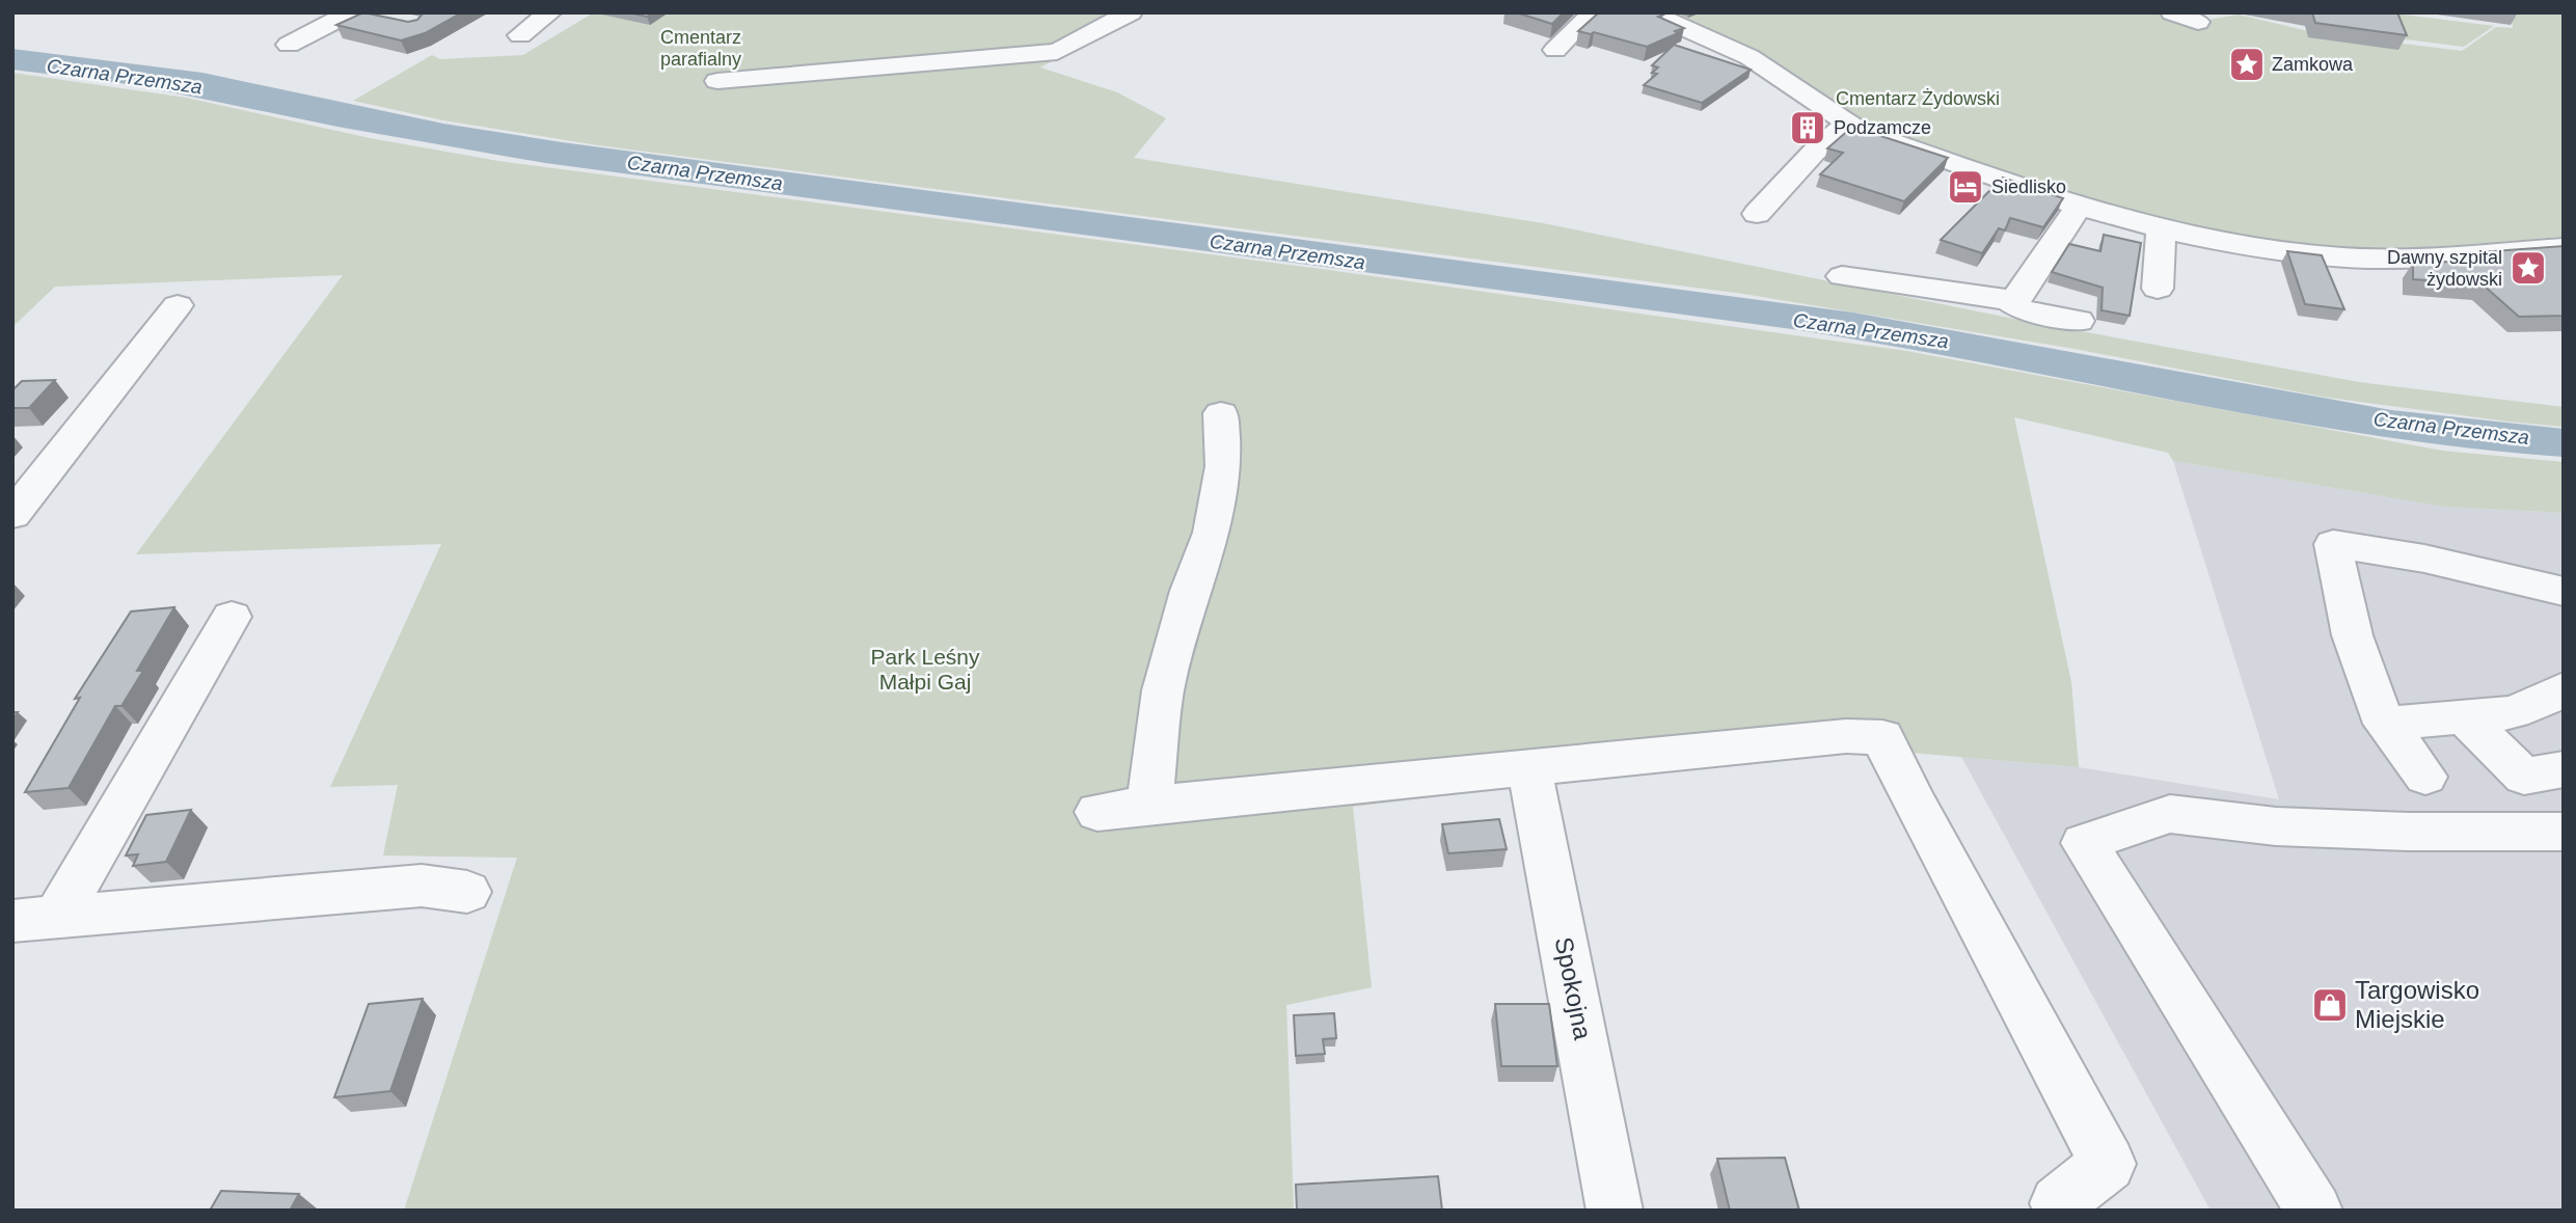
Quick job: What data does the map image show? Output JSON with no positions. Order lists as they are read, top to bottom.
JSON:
{
  "streets": {
    "street": ["Spokojna"]
  },
  "water": ["Czarna Przemsza"],
  "parks": ["Cmentarz parafialny", "Cmentarz Żydowski", "Park Leśny Małpi Gaj"],
  "places": {
    "place": ["Zamkowa", "Dawny szpital żydowski"],
    "building": ["Podzamcze"],
    "hotel": ["Siedlisko"],
    "shop": ["Targowisko Miejskie"]
  }
}
